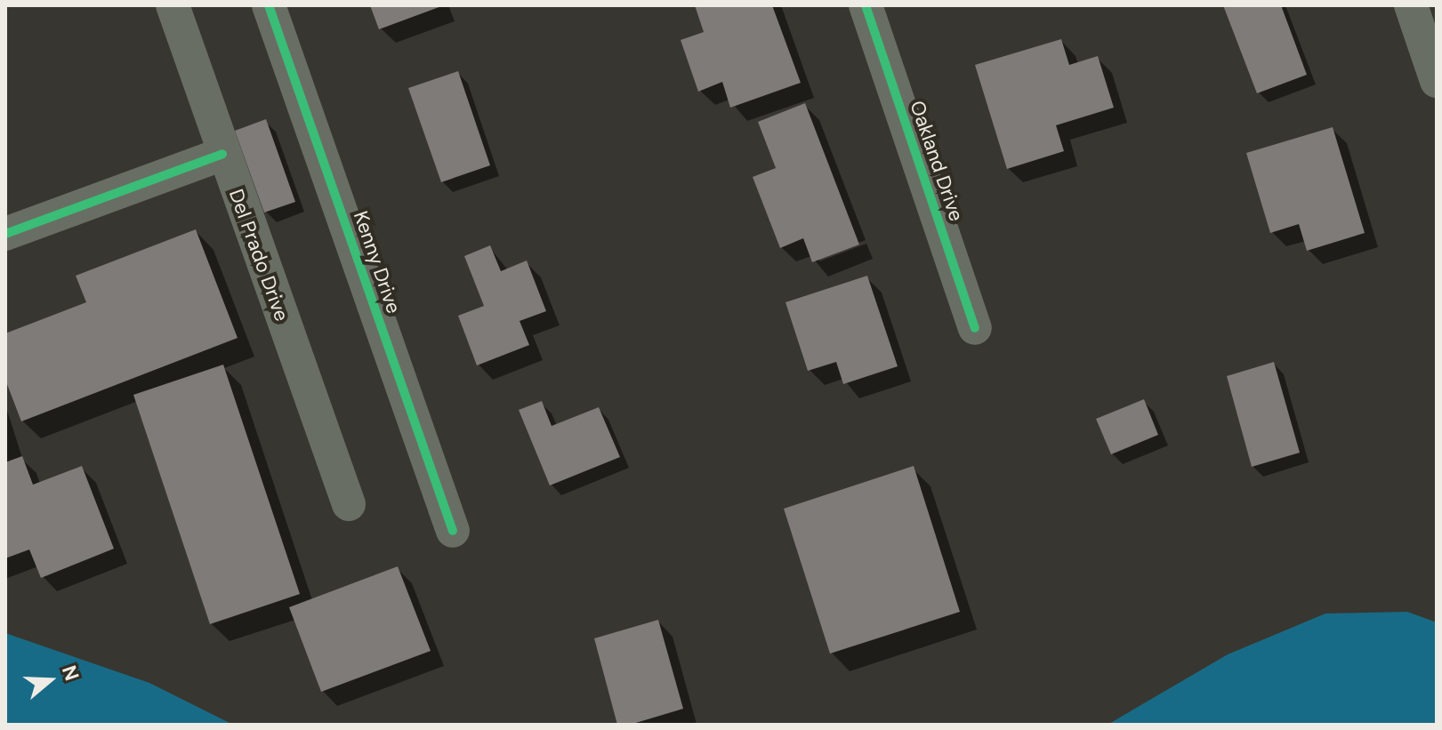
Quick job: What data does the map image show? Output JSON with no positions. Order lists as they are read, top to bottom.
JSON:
{
  "streets": {
    "street": ["Oakland Drive", "Del Prado Drive", "Kenny Drive"]
  },
  "north": "right"
}
